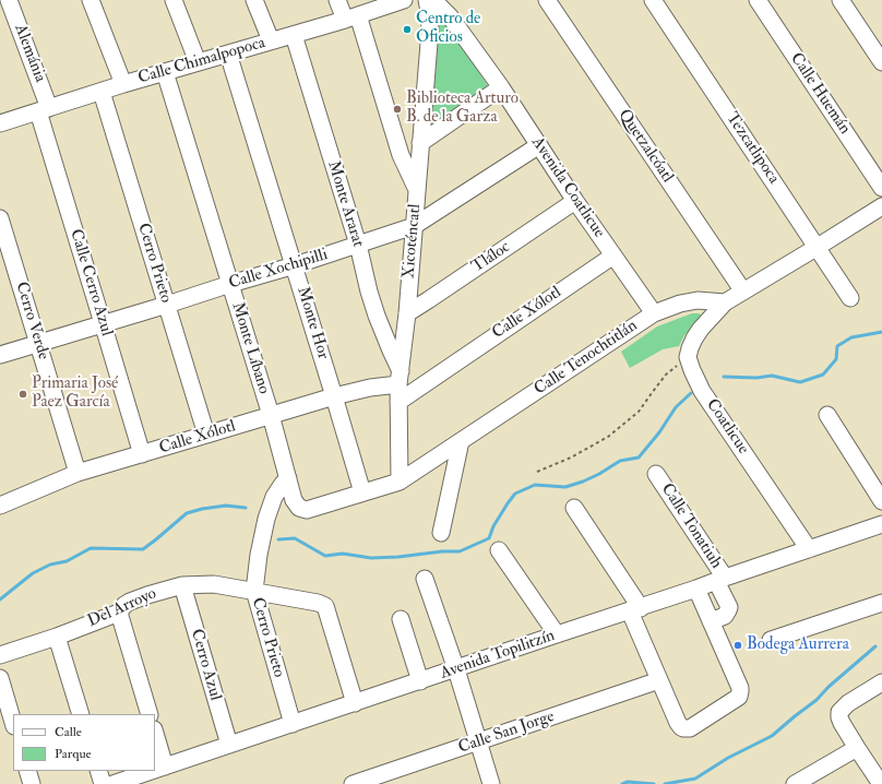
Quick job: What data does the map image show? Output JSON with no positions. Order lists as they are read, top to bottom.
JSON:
{
  "streets": {
    "street": [
      "Alemánia",
      "Calle Chimalpopoca",
      "Calle Huemán",
      "Quetzalcóatl",
      "Tezcatlipoca",
      "Avenida Coatlicue",
      "Monte Ararat",
      "Xicoténcatl",
      "Tláloc",
      "Cerro Prieto",
      "Calle Xochipilli",
      "Calle Cerro Azul",
      "Calle Xólotl",
      "Cerro Verde",
      "Monte Hor",
      "Monte Líbano",
      "Calle Tenochtitlán",
      "Coatlicue",
      "Calle Tonatiuh",
      "Del Arroyo",
      "Avenida Topilitzín",
      "Cerro Azul",
      "Calle San Jorge"
    ]
  },
  "crossings": [
    ["Alemánia", "Calle Chimalpopoca"],
    ["Alemánia", "Calle Cerro Azul"],
    ["Calle Chimalpopoca", "Monte Ararat"],
    ["Calle Chimalpopoca", "Cerro Prieto"],
    ["Calle Chimalpopoca", "Calle Cerro Azul"],
    ["Calle Chimalpopoca", "Monte Hor"],
    ["Calle Chimalpopoca", "Monte Líbano"],
    ["Avenida Coatlicue", "Tláloc"],
    ["Avenida Coatlicue", "Calle Xochipilli"],
    ["Avenida Coatlicue", "Calle Xólotl"],
    ["Avenida Coatlicue", "Calle Tenochtitlán"],
    ["Monte Ararat", "Xicoténcatl"],
    ["Monte Ararat", "Calle Xochipilli"],
    ["Monte Ararat", "Calle Xólotl"],
    ["Xicoténcatl", "Tláloc"],
    ["Xicoténcatl", "Calle Xochipilli"],
    ["Xicoténcatl", "Calle Xólotl"],
    ["Xicoténcatl", "Calle Tenochtitlán"],
    ["Cerro Prieto", "Calle Xochipilli"],
    ["Cerro Prieto", "Calle Xólotl"],
    ["Cerro Prieto", "Monte Líbano"],
    ["Cerro Prieto", "Del Arroyo"],
    ["Cerro Prieto", "Avenida Topilitzín"],
    ["Calle Xochipilli", "Calle Cerro Azul"],
    ["Calle Xochipilli", "Cerro Verde"],
    ["Calle Xochipilli", "Monte Hor"],
    ["Calle Xochipilli", "Monte Líbano"],
    ["Calle Cerro Azul", "Calle Xólotl"],
    ["Calle Xólotl", "Cerro Verde"],
    ["Calle Xólotl", "Monte Hor"],
    ["Calle Xólotl", "Monte Líbano"],
    ["Monte Hor", "Calle Tenochtitlán"],
    ["Monte Líbano", "Calle Tenochtitlán"],
    ["Coatlicue", "Avenida Topilitzín"],
    ["Calle Tonatiuh", "Avenida Topilitzín"],
    ["Calle Tonatiuh", "Calle San Jorge"],
    ["Del Arroyo", "Avenida Topilitzín"],
    ["Del Arroyo", "Cerro Azul"],
    ["Avenida Topilitzín", "Cerro Azul"]
  ],
  "places": [
    "Centro de Oficios",
    "Biblioteca Arturo B. de la Garza",
    "Primaria José Paez García",
    "Bodega Aurrera"
  ],
  "legend": ["Calle", "Parque"]
}
